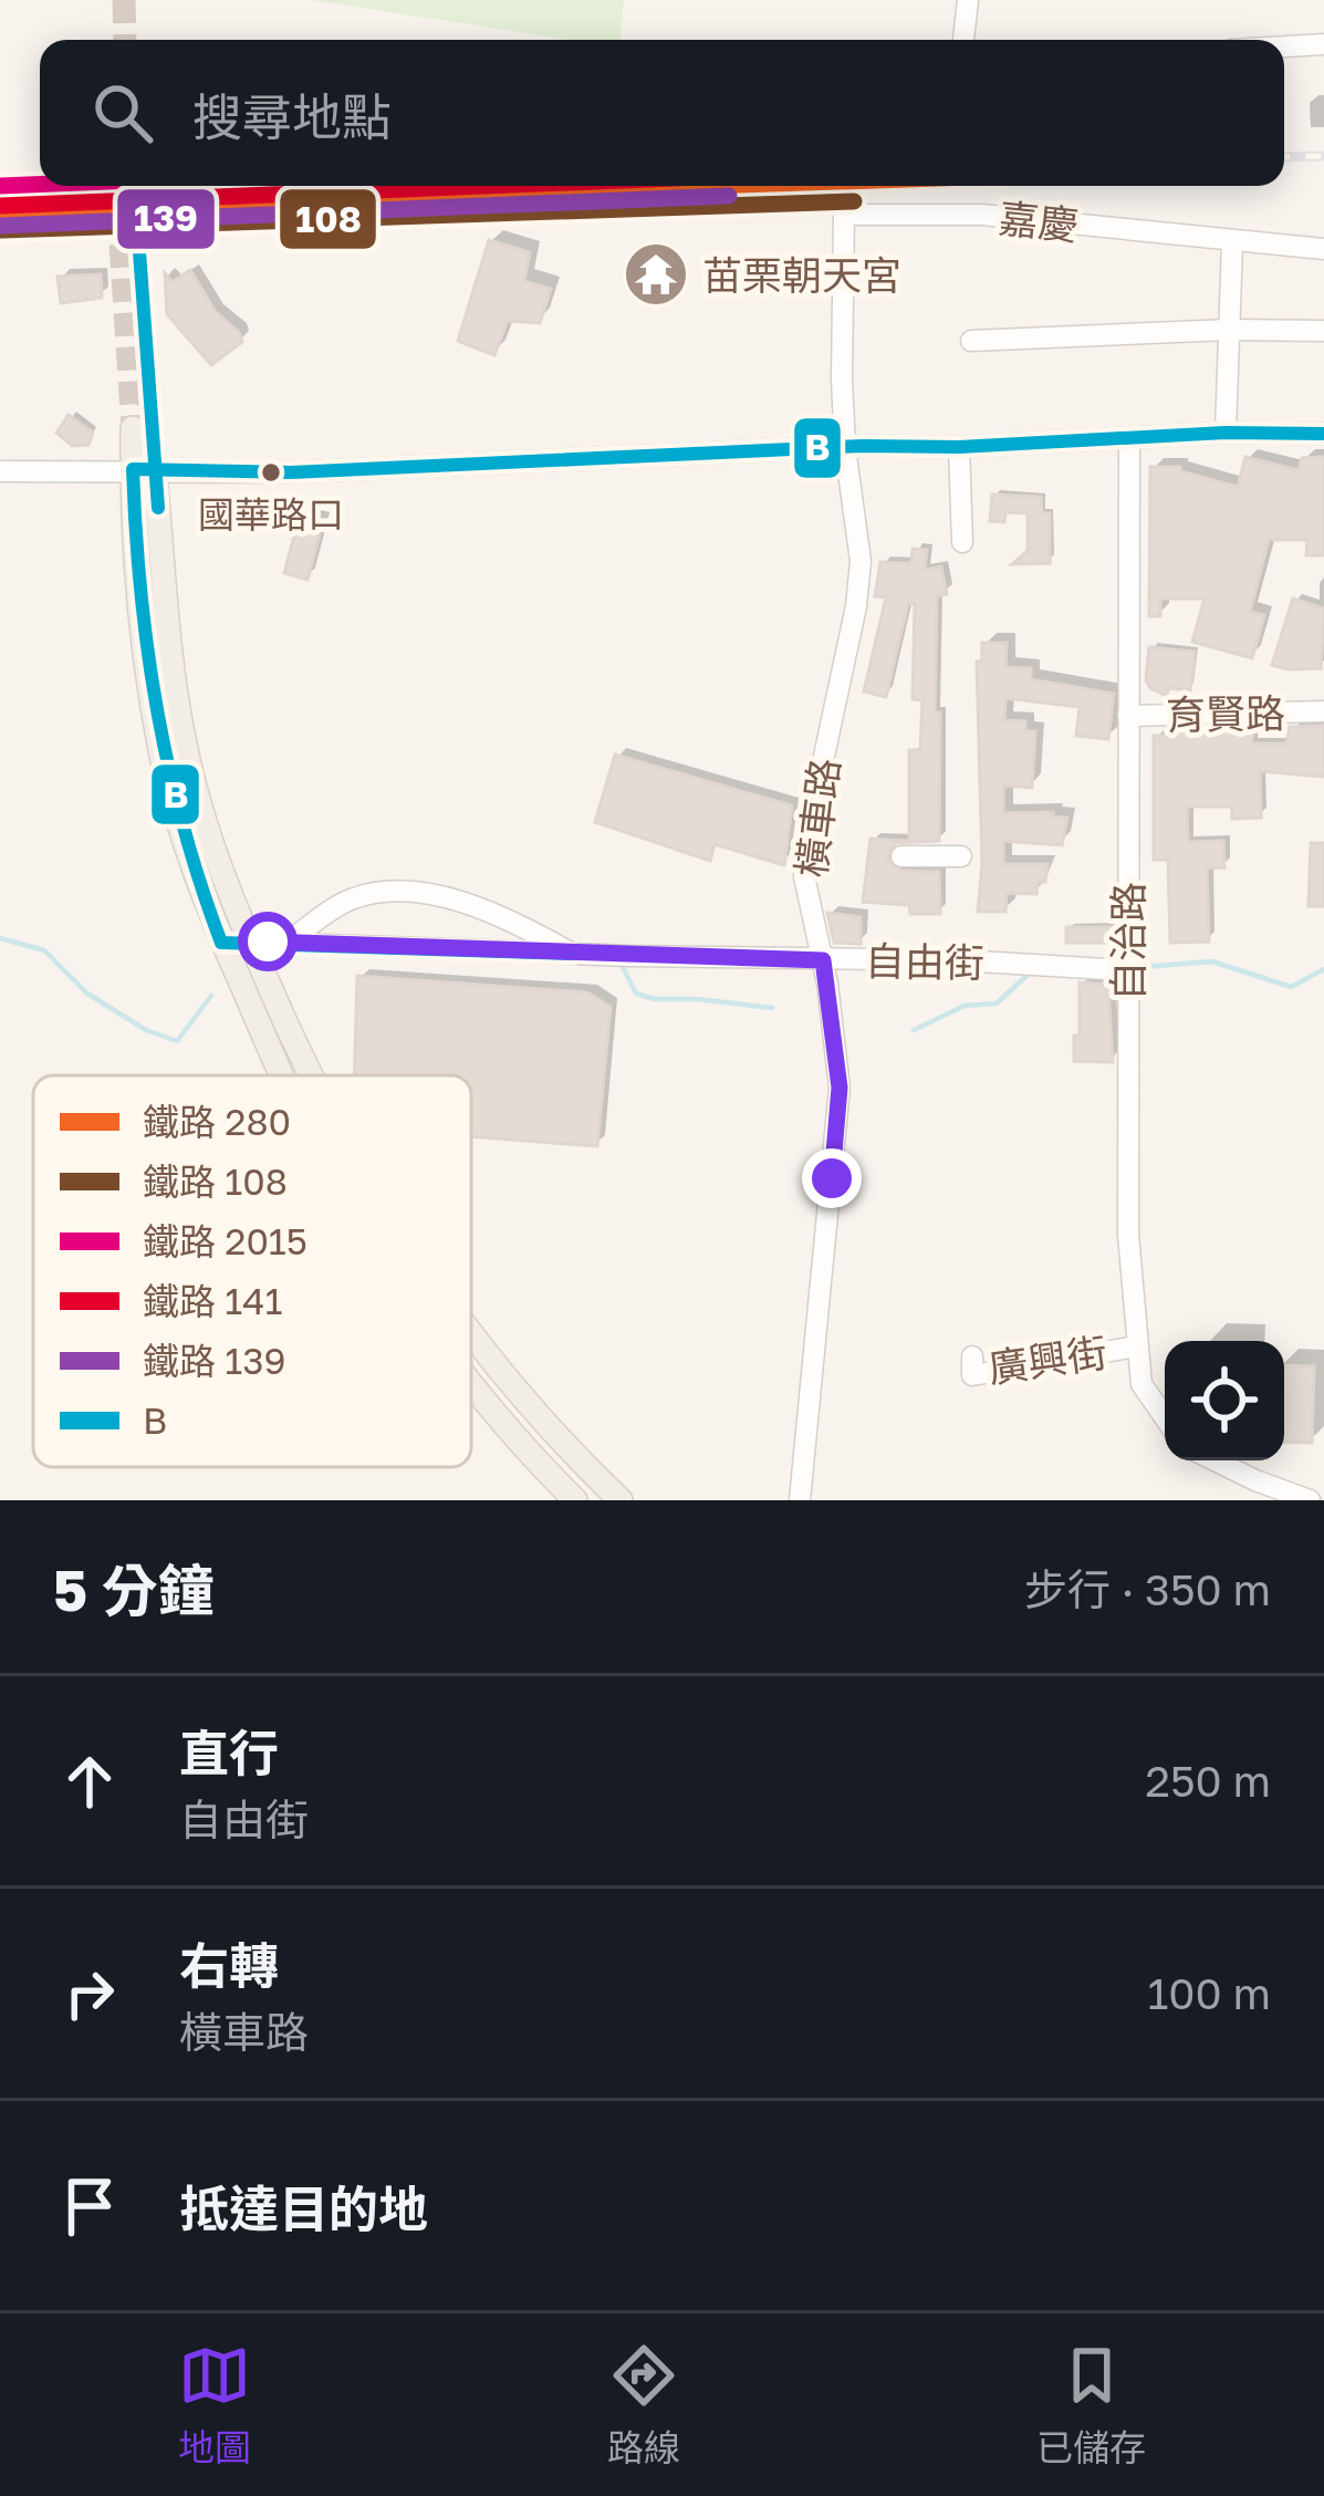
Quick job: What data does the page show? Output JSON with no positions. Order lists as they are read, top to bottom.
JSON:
{
  "streets": {
    "street": [
      "嘉慶",
      "育賢路",
      "橫車路",
      "自治路",
      "自由街",
      "廣興街"
    ]
  },
  "crossings": [
    ["嘉慶", "橫車路"],
    ["育賢路", "自治路"],
    ["橫車路", "自由街"],
    ["自治路", "自由街"],
    ["自治路", "廣興街"]
  ],
  "places": {
    "temple": ["苗栗朝天宮"],
    "other": ["國華路口"]
  },
  "lines": [
    "rail line 2015",
    "rail line 280",
    "rail line 141",
    "transit line B",
    "rail line 139",
    "rail line 108"
  ],
  "legend": [
    "鐵路 280",
    "鐵路 108",
    "鐵路 2015",
    "鐵路 141",
    "鐵路 139",
    "B"
  ],
  "page": {
    "search": "搜尋地點",
    "heading": ["5 分鐘", "步行 · 350 m"],
    "list": [
      ["直行", "自由街", "250 m"],
      ["右轉", "橫車路", "100 m"],
      "抵達目的地"
    ],
    "nav": ["地圖", "路線", "已儲存"]
  }
}
